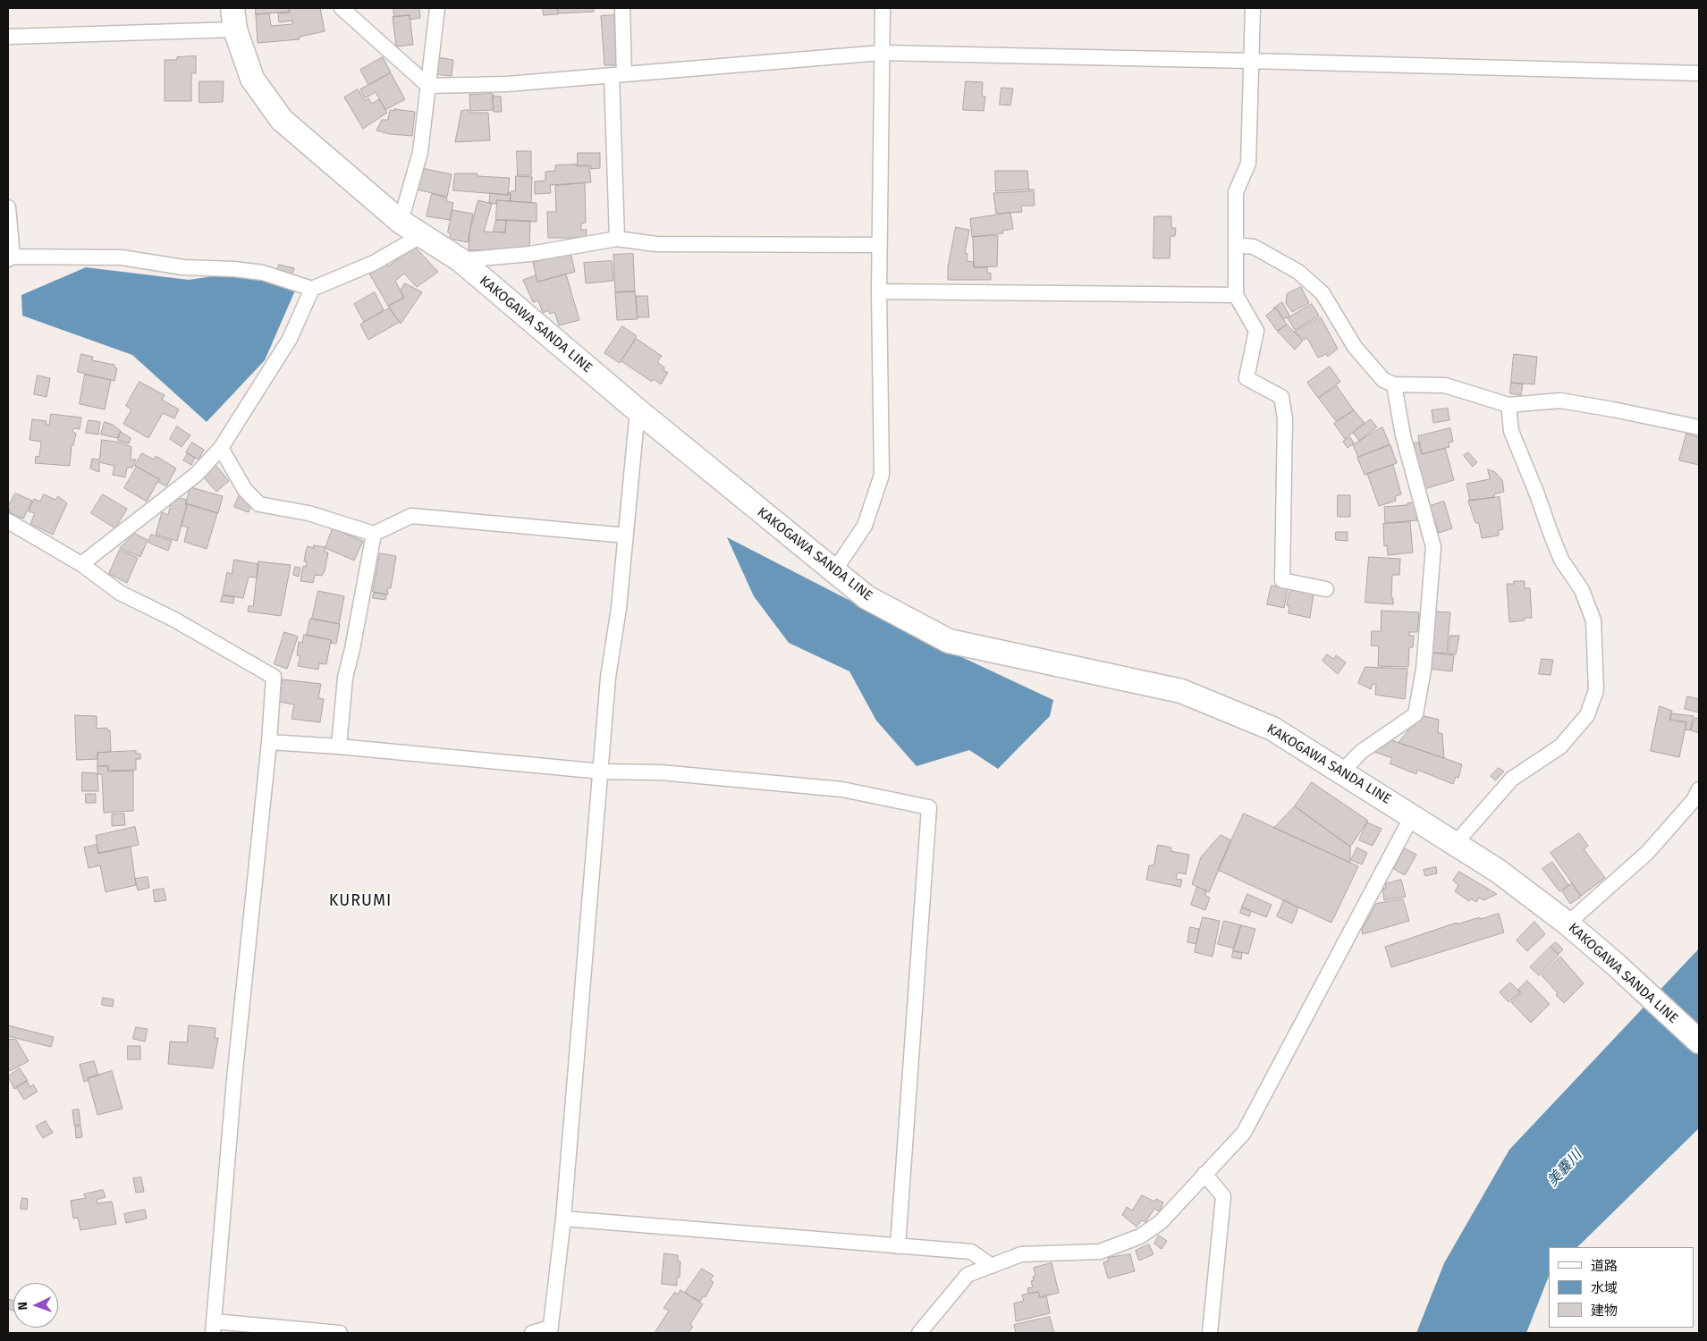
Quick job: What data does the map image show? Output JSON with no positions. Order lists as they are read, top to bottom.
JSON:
{
  "streets": {
    "main road": ["KAKOGAWA SANDA LINE"]
  },
  "districts": ["KURUMI"],
  "water": ["美嚢川"],
  "legend": ["道路", "水域", "建物"],
  "north": "left"
}
